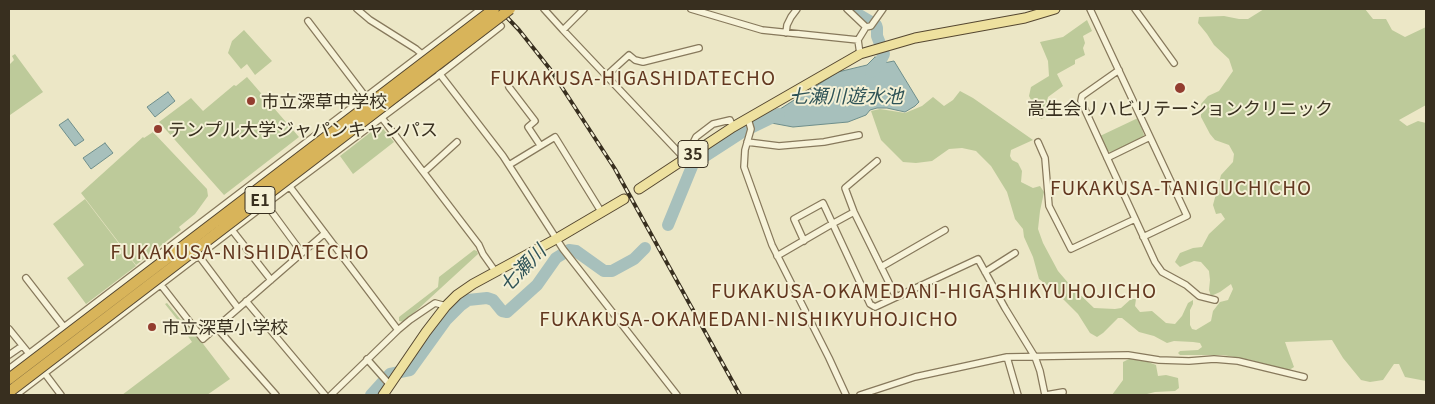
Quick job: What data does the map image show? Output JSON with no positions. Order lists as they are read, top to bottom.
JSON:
{
  "streets": {
    "highway": ["E1"],
    "main road": ["35"]
  },
  "districts": [
    "FUKAKUSA-HIGASHIDATECHO",
    "FUKAKUSA-TANIGUCHICHO",
    "FUKAKUSA-NISHIDATECHO",
    "FUKAKUSA-OKAMEDANI-HIGASHIKYUHOJICHO",
    "FUKAKUSA-OKAMEDANI-NISHIKYUHOJICHO"
  ],
  "water": ["七瀬川遊水池", "七瀬川"],
  "places": [
    "高生会リハビリテーションクリニック",
    "市立深草中学校",
    "テンプル大学ジャパンキャンパス",
    "市立深草小学校"
  ]
}
